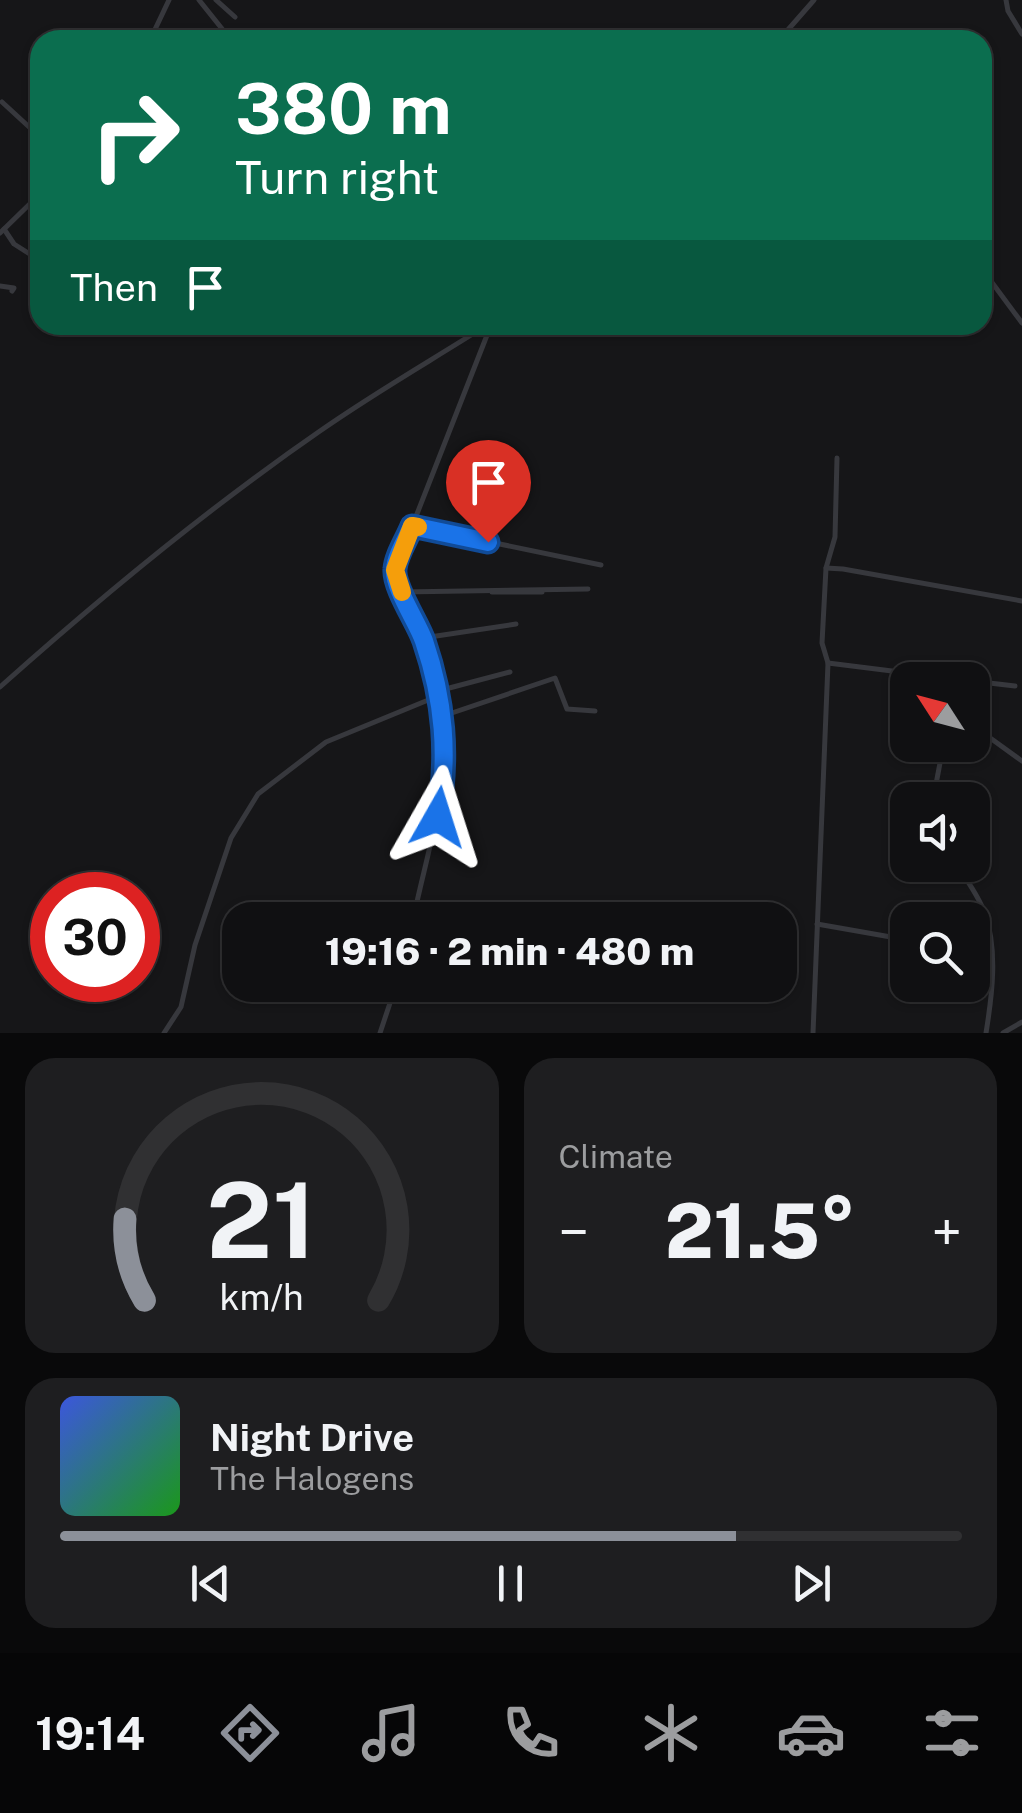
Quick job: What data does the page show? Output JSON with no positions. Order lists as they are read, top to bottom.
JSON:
{
  "north": "top left",
  "page": {
    "turn": ["380 m", "Turn right"],
    "then": "Then",
    "limit": "30",
    "trip": "19:16 · 2 min · 480 m",
    "tile": "Climate",
    "heat": ["−", "21.5°", "+"],
    "song": ["Night Drive", "The Halogens"],
    "tabs": "19:14",
    "gauge": ["21", "km/h"]
  }
}
